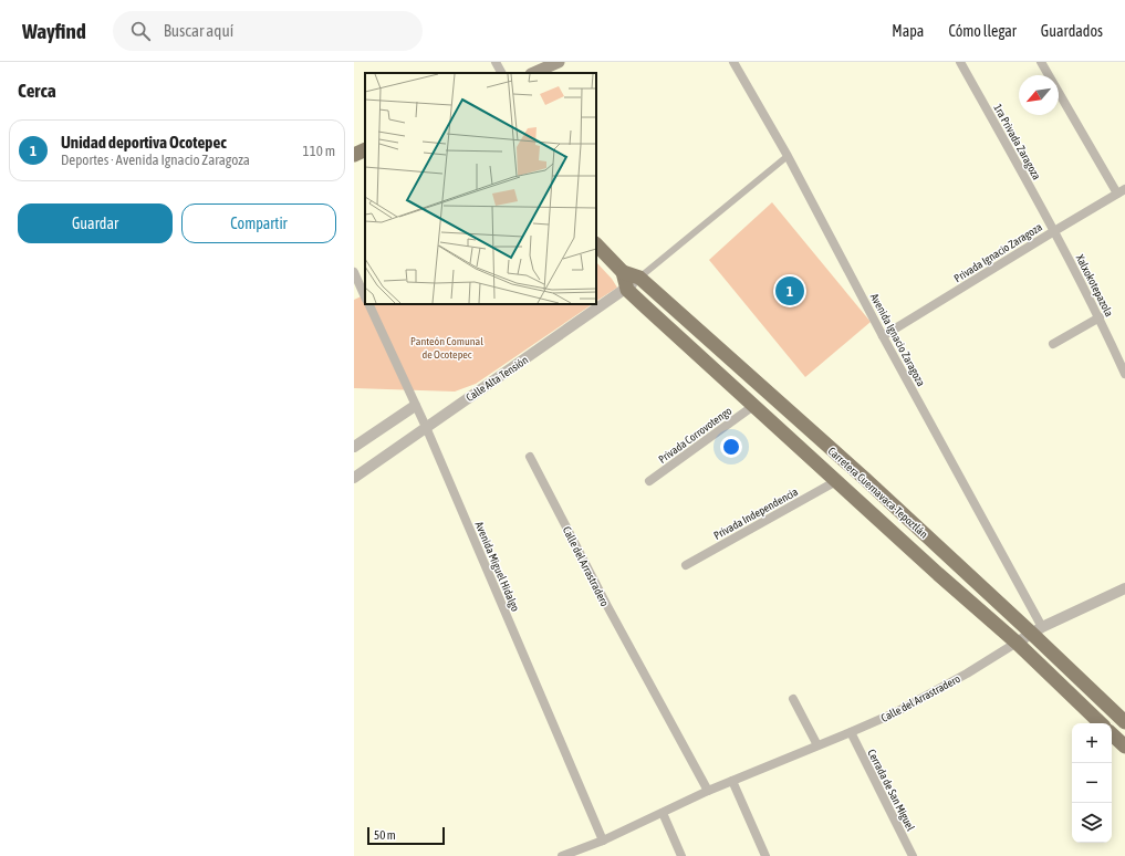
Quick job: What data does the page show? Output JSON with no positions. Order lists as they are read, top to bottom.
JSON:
{
  "streets": {
    "main road": ["Carretera Cuernavaca-Tepoztlán"],
    "street": [
      "1ra Privada Zaragoza",
      "Privada Ignacio Zaragoza",
      "Xalxokotepazola",
      "Avenida Ignacio Zaragoza",
      "Calle Alta Tensión",
      "Privada Corrovotengo",
      "Privada Independencia",
      "Avenida Miguel Hidalgo",
      "Calle del Arrastradero",
      "Cerrada de San Miguel"
    ]
  },
  "crossings": [
    ["1ra Privada Zaragoza", "Privada Ignacio Zaragoza"],
    ["1ra Privada Zaragoza", "Xalxokotepazola"],
    ["Privada Ignacio Zaragoza", "Xalxokotepazola"],
    ["Privada Ignacio Zaragoza", "Avenida Ignacio Zaragoza"],
    ["Avenida Ignacio Zaragoza", "Carretera Cuernavaca-Tepoztlán"],
    ["Avenida Ignacio Zaragoza", "Calle del Arrastradero"],
    ["Calle Alta Tensión", "Carretera Cuernavaca-Tepoztlán"],
    ["Calle Alta Tensión", "Avenida Miguel Hidalgo"],
    ["Privada Corrovotengo", "Carretera Cuernavaca-Tepoztlán"],
    ["Carretera Cuernavaca-Tepoztlán", "Privada Independencia"],
    ["Carretera Cuernavaca-Tepoztlán", "Calle del Arrastradero"],
    ["Avenida Miguel Hidalgo", "Calle del Arrastradero"],
    ["Calle del Arrastradero", "Cerrada de San Miguel"]
  ],
  "parks": ["Panteón Comunal de Ocotepec"],
  "scale_bar": "50 m",
  "north": "bottom left",
  "page": {
    "header": "Wayfind",
    "search": "Buscar aquí",
    "nav": ["Mapa", "Cómo llegar", "Guardados"],
    "heading": "Cerca",
    "list": [
      {
        "mark": "1",
        "name": "Unidad deportiva Ocotepec",
        "note": "Deportes · Avenida Ignacio Zaragoza",
        "value": "110 m"
      }
    ],
    "buttons": ["Guardar", "Compartir"],
    "pins": "1",
    "map_buttons": ["+", "−"],
    "scale": "50 m"
  }
}
